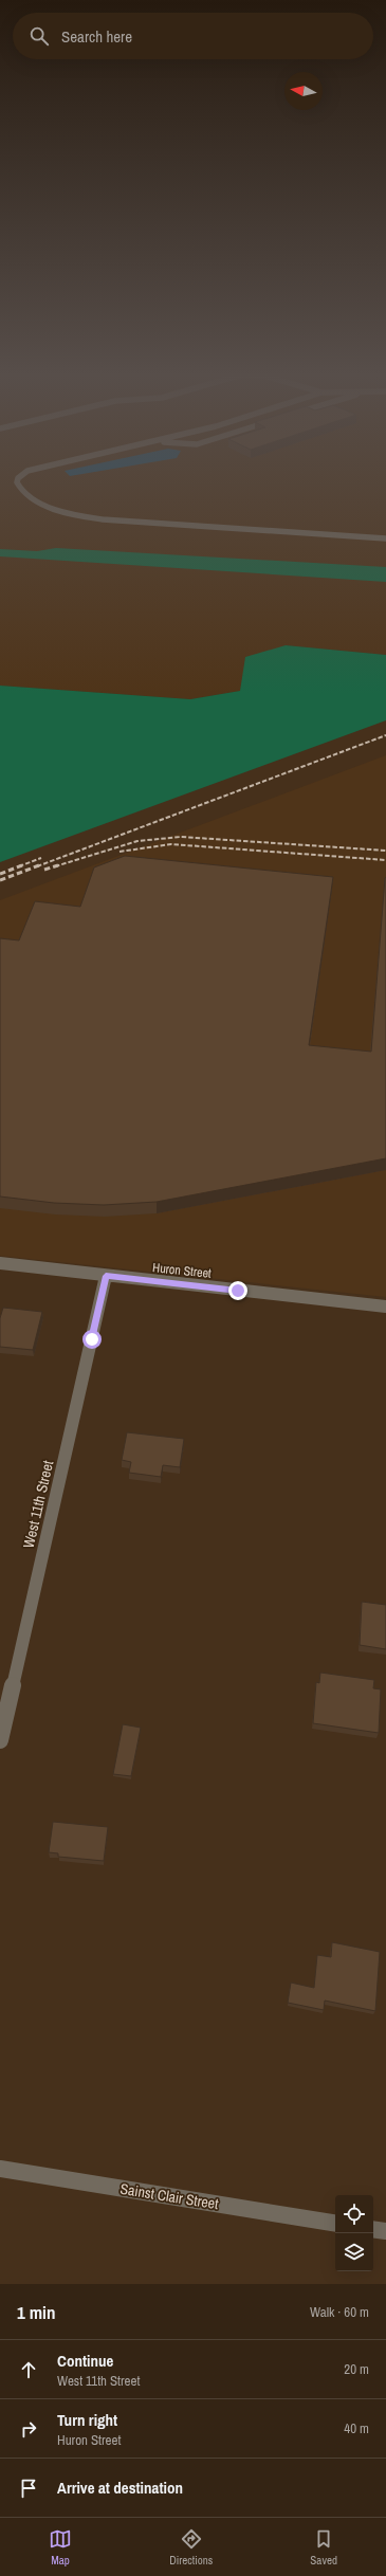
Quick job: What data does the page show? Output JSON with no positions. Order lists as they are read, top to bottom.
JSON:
{
  "streets": {
    "street": ["Huron Street", "West 11th Street", "Sainst Clair Street"]
  },
  "crossings": [
    ["Huron Street", "West 11th Street"]
  ],
  "north": "left",
  "page": {
    "search": "Search here",
    "heading": ["1 min", "Walk · 60 m"],
    "list": [
      ["Continue", "West 11th Street", "20 m"],
      ["Turn right", "Huron Street", "40 m"],
      "Arrive at destination"
    ],
    "nav": ["Map", "Directions", "Saved"]
  }
}
